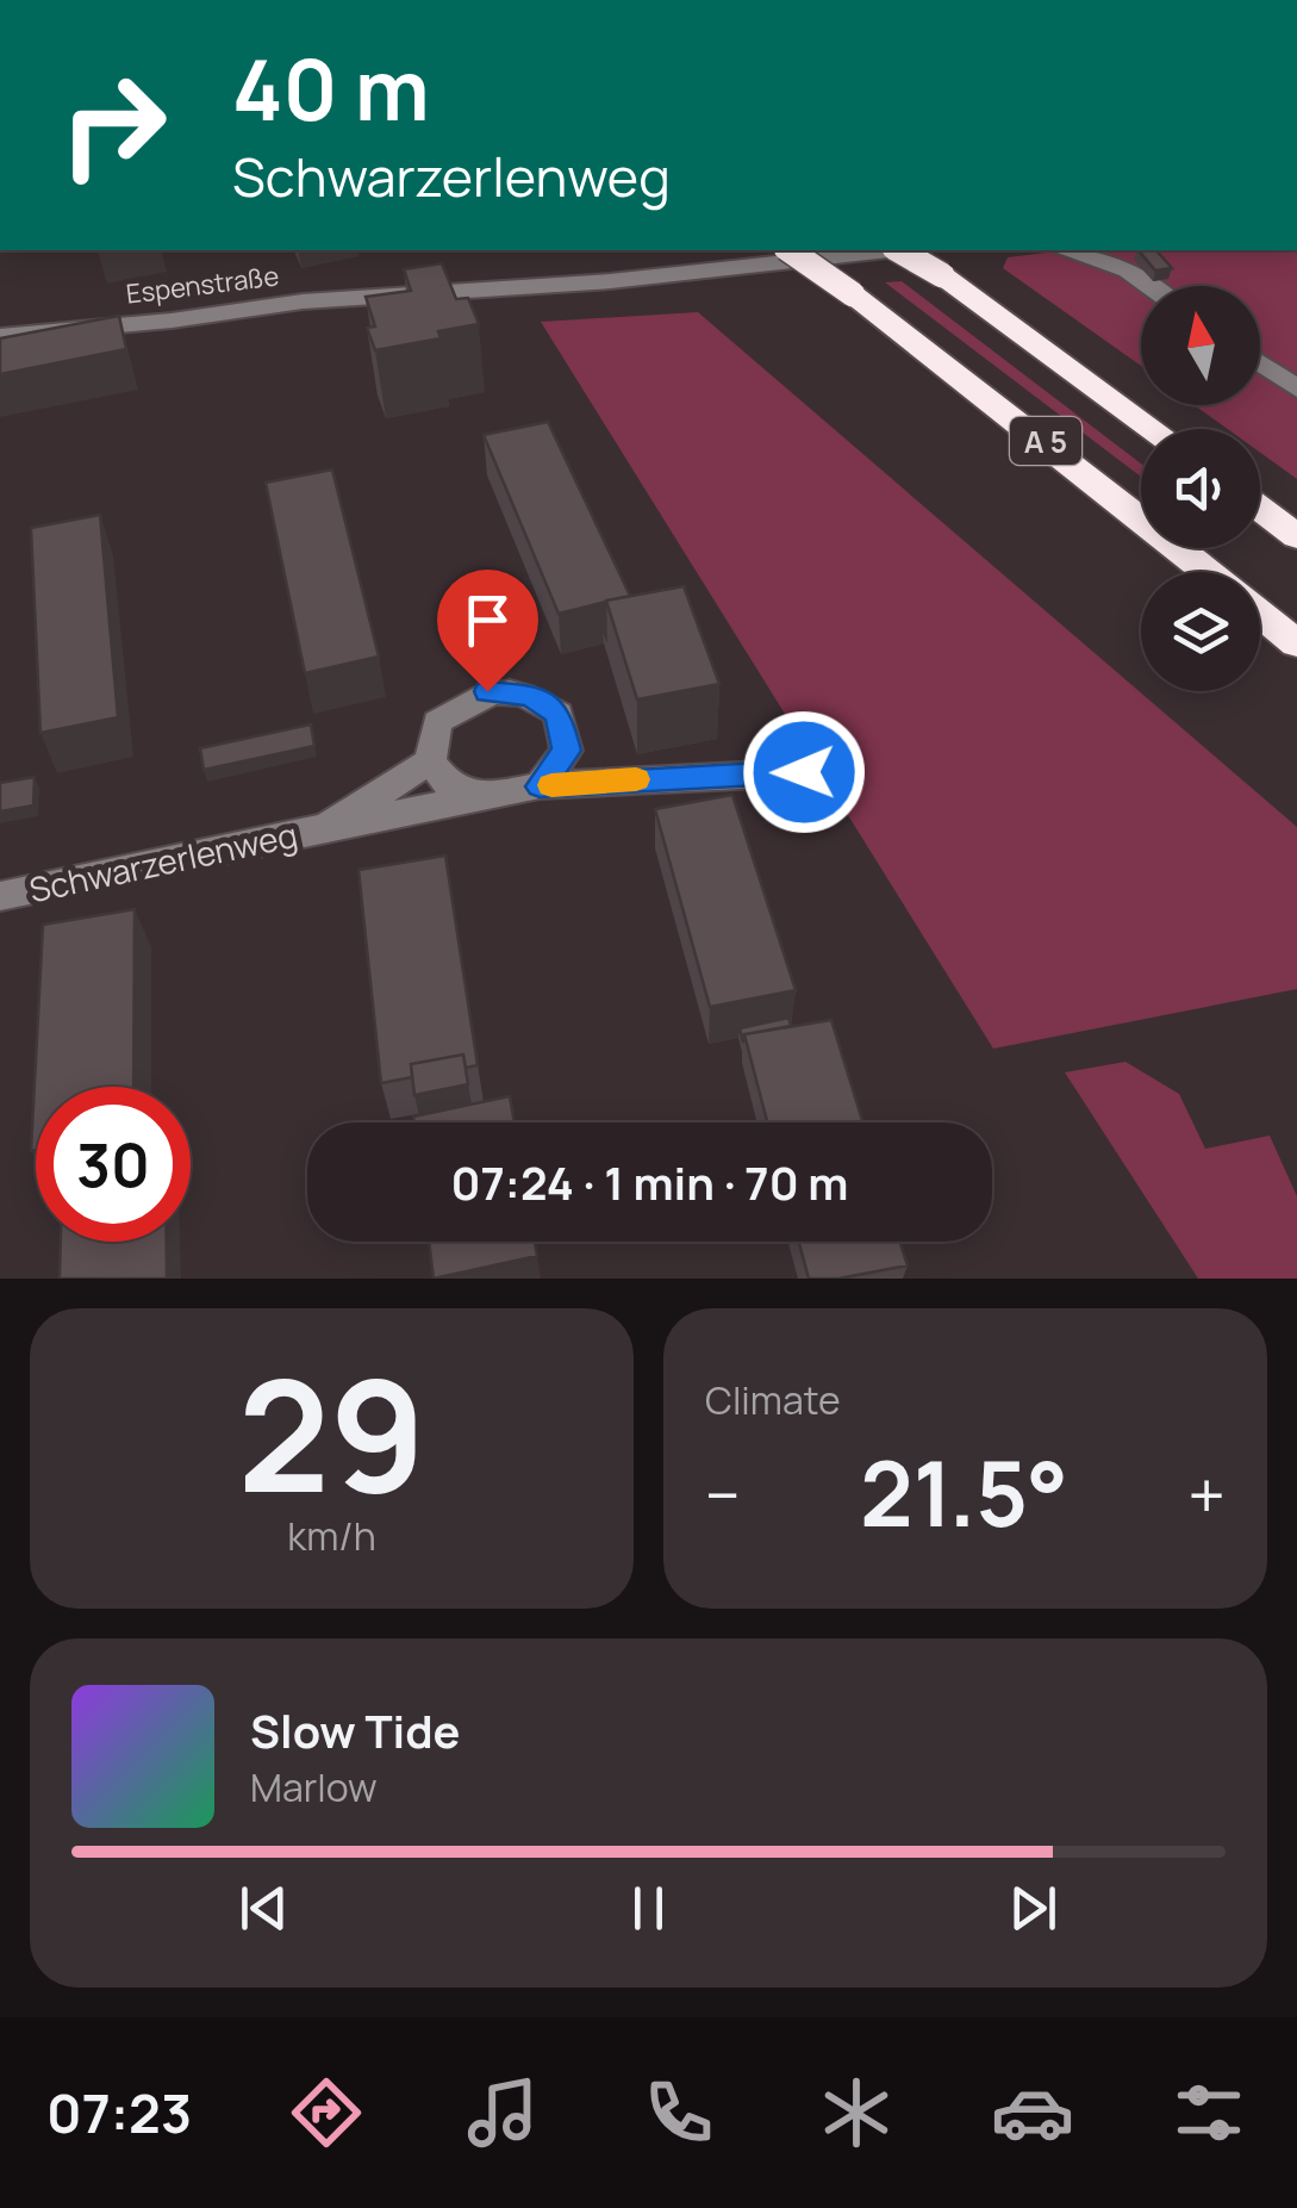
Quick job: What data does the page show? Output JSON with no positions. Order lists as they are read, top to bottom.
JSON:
{
  "streets": {
    "highway": ["A 5"],
    "street": ["Espenstraße", "Schwarzerlenweg"]
  },
  "north": "top",
  "page": {
    "turn": ["40 m", "Schwarzerlenweg"],
    "limit": "30",
    "trip": "07:24 · 1 min · 70 m",
    "tile": [
      ["29", "km/h"],
      "Climate"
    ],
    "heat": ["−", "21.5°", "+"],
    "song": ["Slow Tide", "Marlow"],
    "tabs": "07:23"
  }
}
